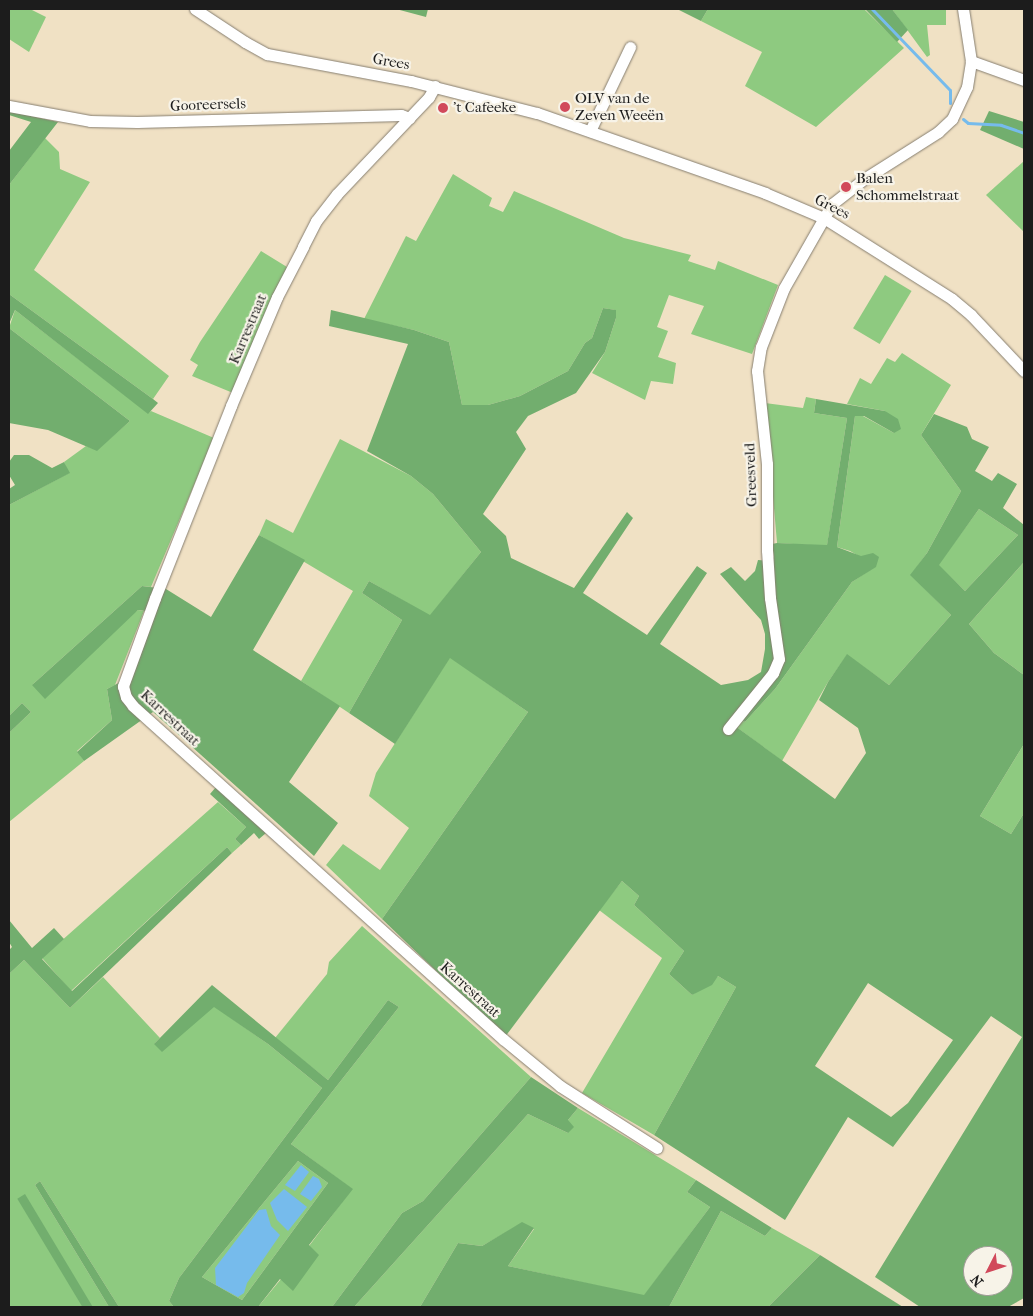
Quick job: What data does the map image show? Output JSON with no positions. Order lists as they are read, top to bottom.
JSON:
{
  "streets": {
    "street": [
      "Grees",
      "Gooreersels",
      "Karrestraat",
      "Greesveld"
    ]
  },
  "crossings": [
    ["Grees", "Karrestraat"],
    ["Grees", "Greesveld"],
    ["Gooreersels", "Karrestraat"]
  ],
  "places": ["OLV van de Zeven Weeën", "'t Cafeeke", "Balen Schommelstraat"],
  "north": "bottom left"
}
